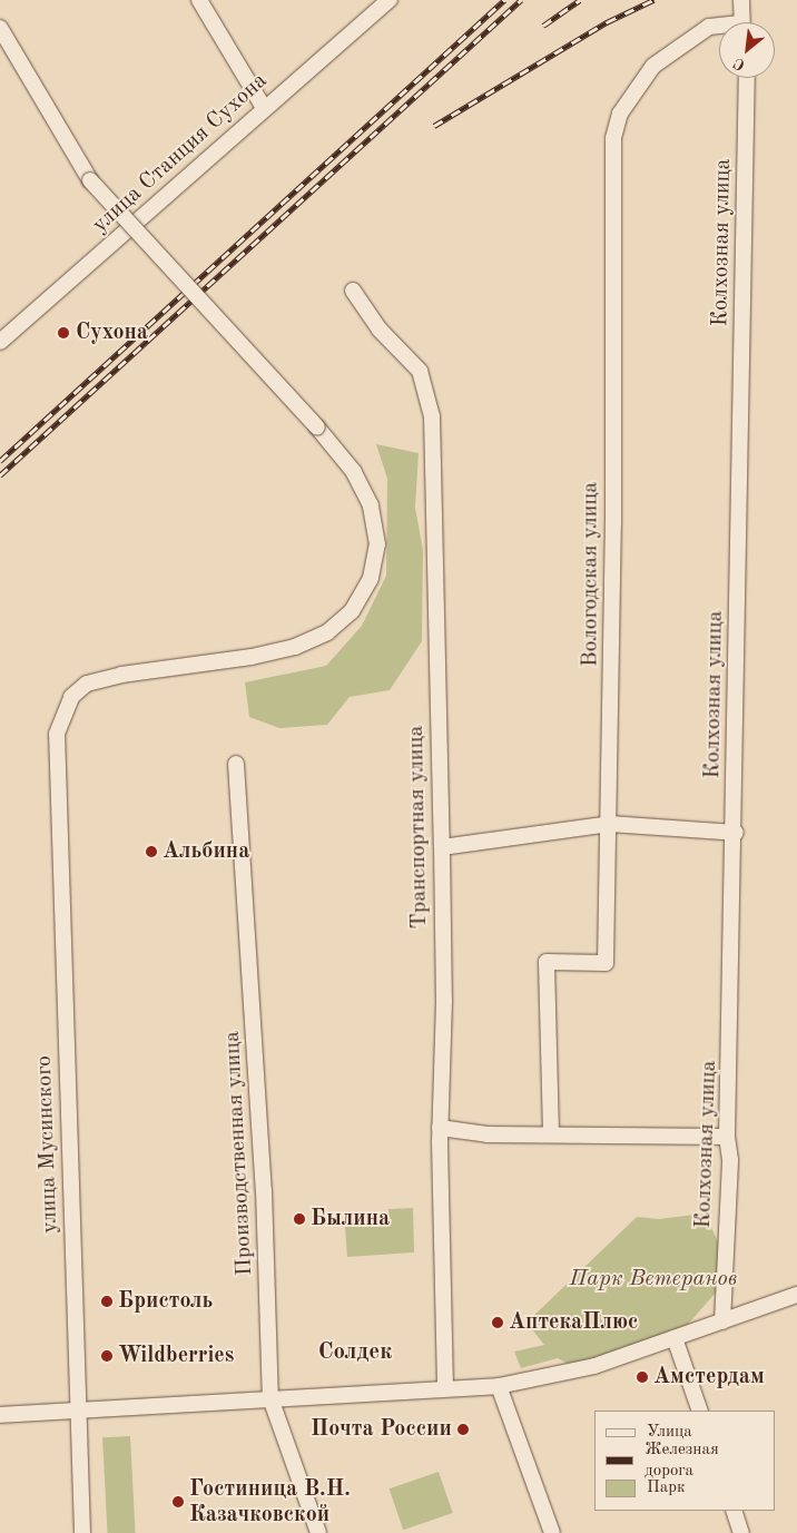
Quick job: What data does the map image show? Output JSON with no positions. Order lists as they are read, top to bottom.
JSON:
{
  "streets": {
    "street": [
      "улица Станция Сухона",
      "Колхозная улица",
      "Вологодская улица",
      "Транспортная улица",
      "улица Мусинского",
      "Производственная улица"
    ]
  },
  "districts": ["Солдек"],
  "parks": ["Парк Ветеранов"],
  "places": [
    "Сухона",
    "Альбина",
    "Былина",
    "Бристоль",
    "АптекаПлюс",
    "Wildberries",
    "Амстердам",
    "Почта России",
    "Гостиница В.Н. Казачковской"
  ],
  "legend": ["Улица", "Железная дорога", "Парк"],
  "north": "bottom left"
}
